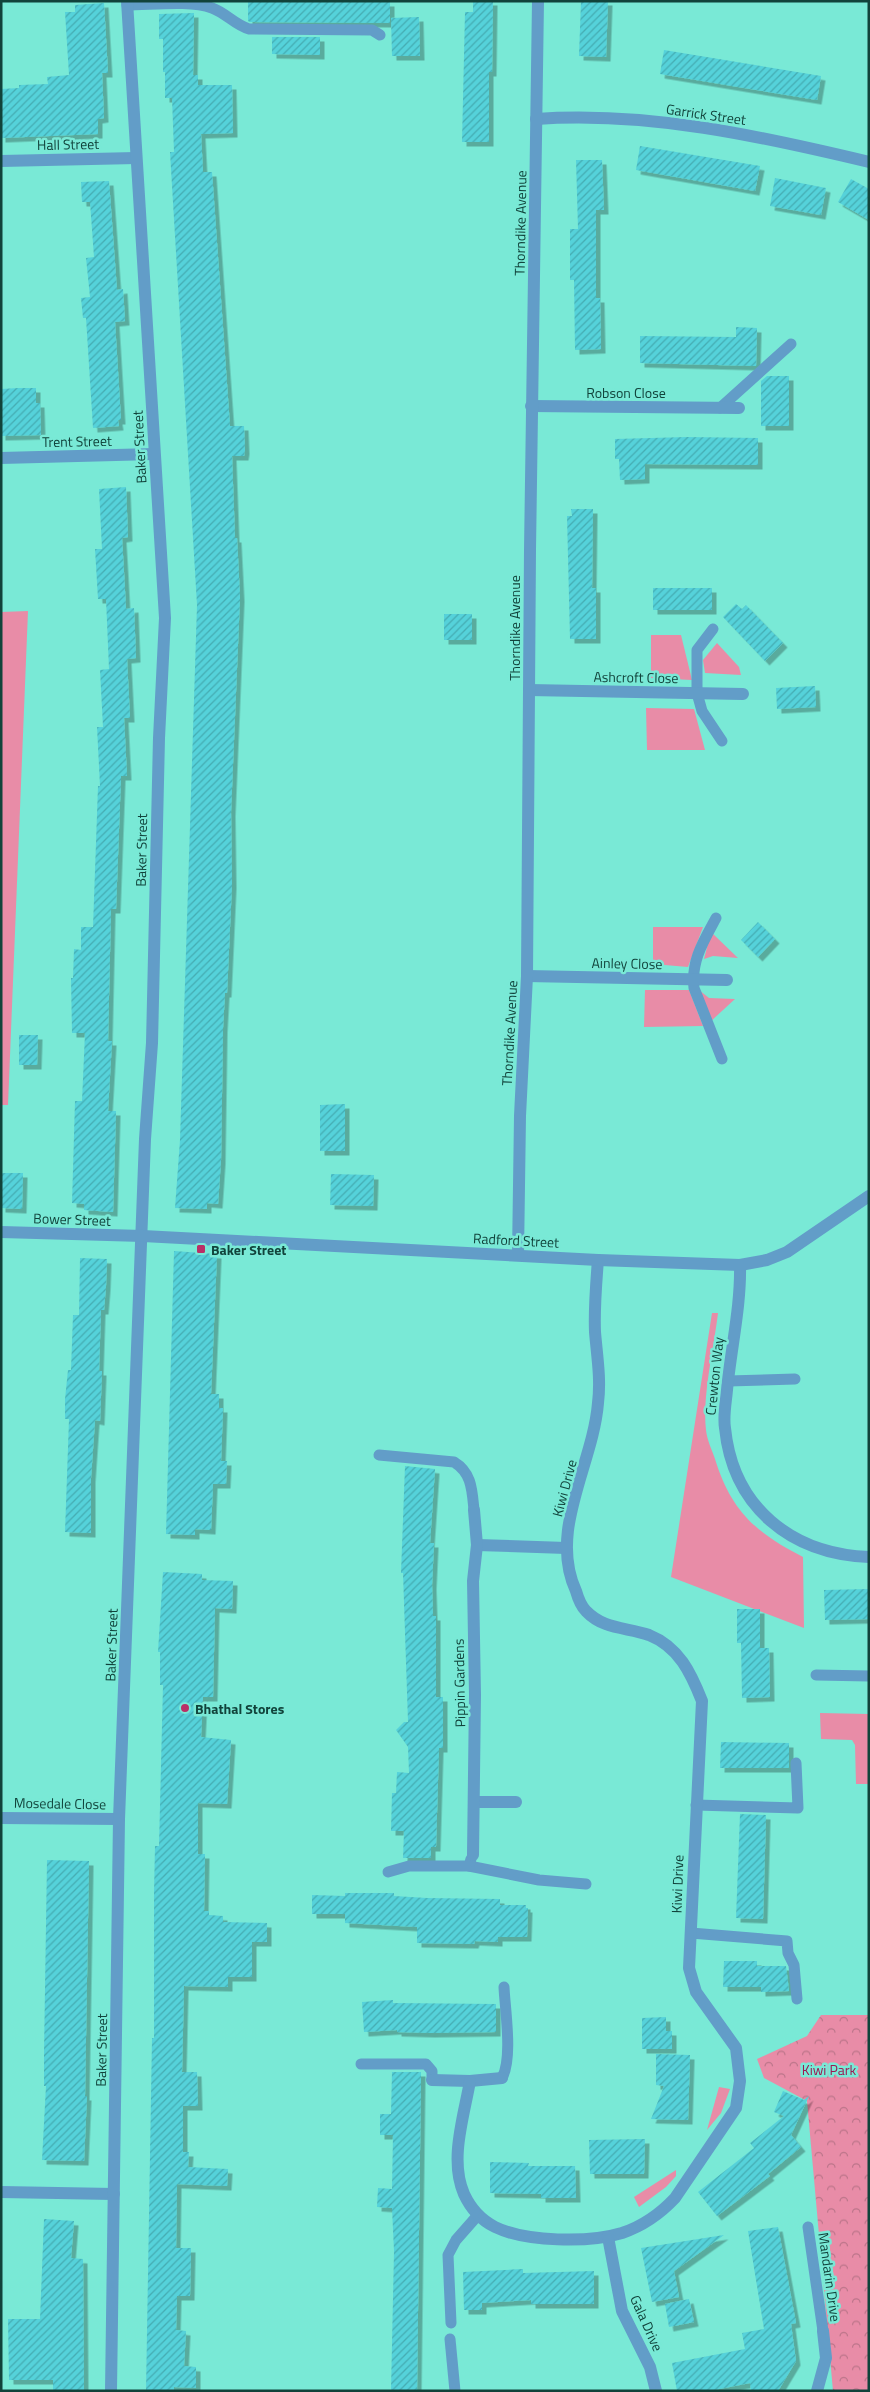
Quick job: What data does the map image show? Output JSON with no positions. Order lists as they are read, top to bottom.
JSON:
{
  "streets": {
    "street": [
      "Garrick Street",
      "Hall Street",
      "Thorndike Avenue",
      "Robson Close",
      "Trent Street",
      "Baker Street",
      "Ashcroft Close",
      "Ainley Close",
      "Bower Street",
      "Radford Street",
      "Crewton Way",
      "Kiwi Drive",
      "Pippin Gardens",
      "Mosedale Close",
      "Gala Drive"
    ],
    "lane": ["Mandarin Drive"]
  },
  "crossings": [
    ["Garrick Street", "Thorndike Avenue"],
    ["Hall Street", "Baker Street"],
    ["Thorndike Avenue", "Robson Close"],
    ["Thorndike Avenue", "Ashcroft Close"],
    ["Thorndike Avenue", "Ainley Close"],
    ["Thorndike Avenue", "Radford Street"],
    ["Trent Street", "Baker Street"],
    ["Baker Street", "Bower Street"],
    ["Baker Street", "Radford Street"],
    ["Baker Street", "Mosedale Close"],
    ["Bower Street", "Radford Street"],
    ["Radford Street", "Crewton Way"],
    ["Radford Street", "Kiwi Drive"],
    ["Kiwi Drive", "Gala Drive"]
  ],
  "parks": ["Kiwi Park"],
  "places": {
    "transit": ["Baker Street"],
    "other": ["Bhathal Stores"]
  }
}
